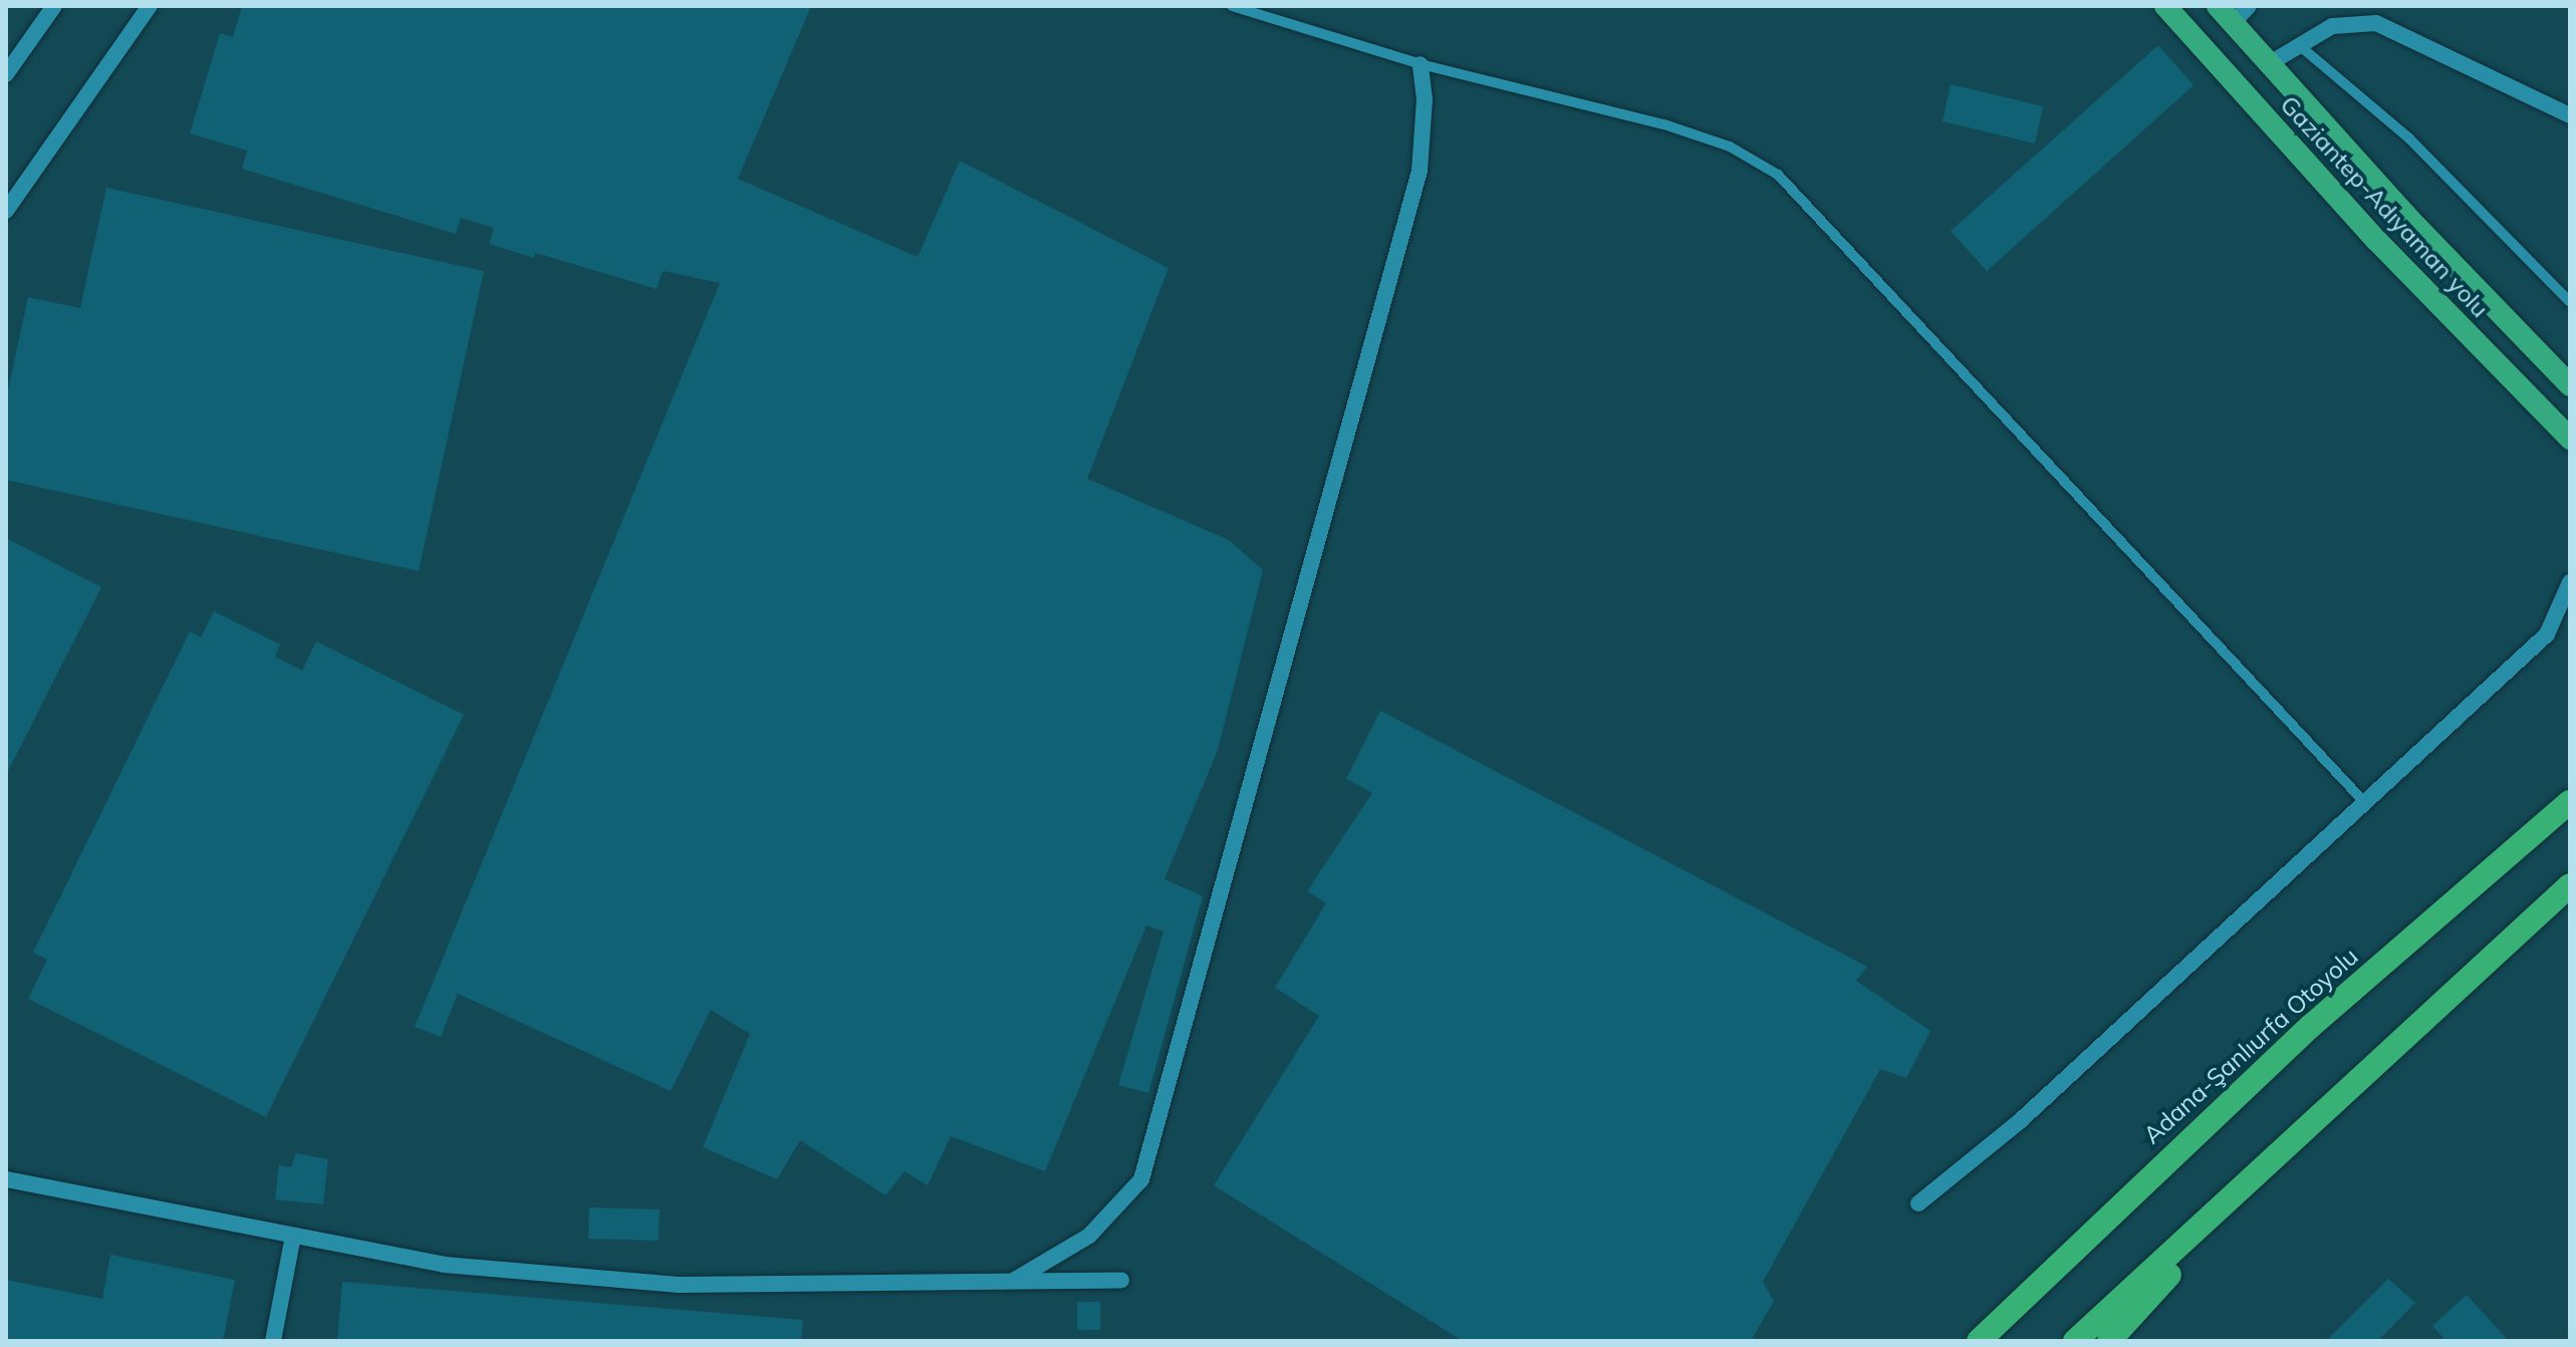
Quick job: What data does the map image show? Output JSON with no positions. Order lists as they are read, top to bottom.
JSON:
{
  "streets": {
    "highway": ["Gaziantep-Adıyaman yolu", "Adana-Şanlıurfa Otoyolu"]
  }
}
